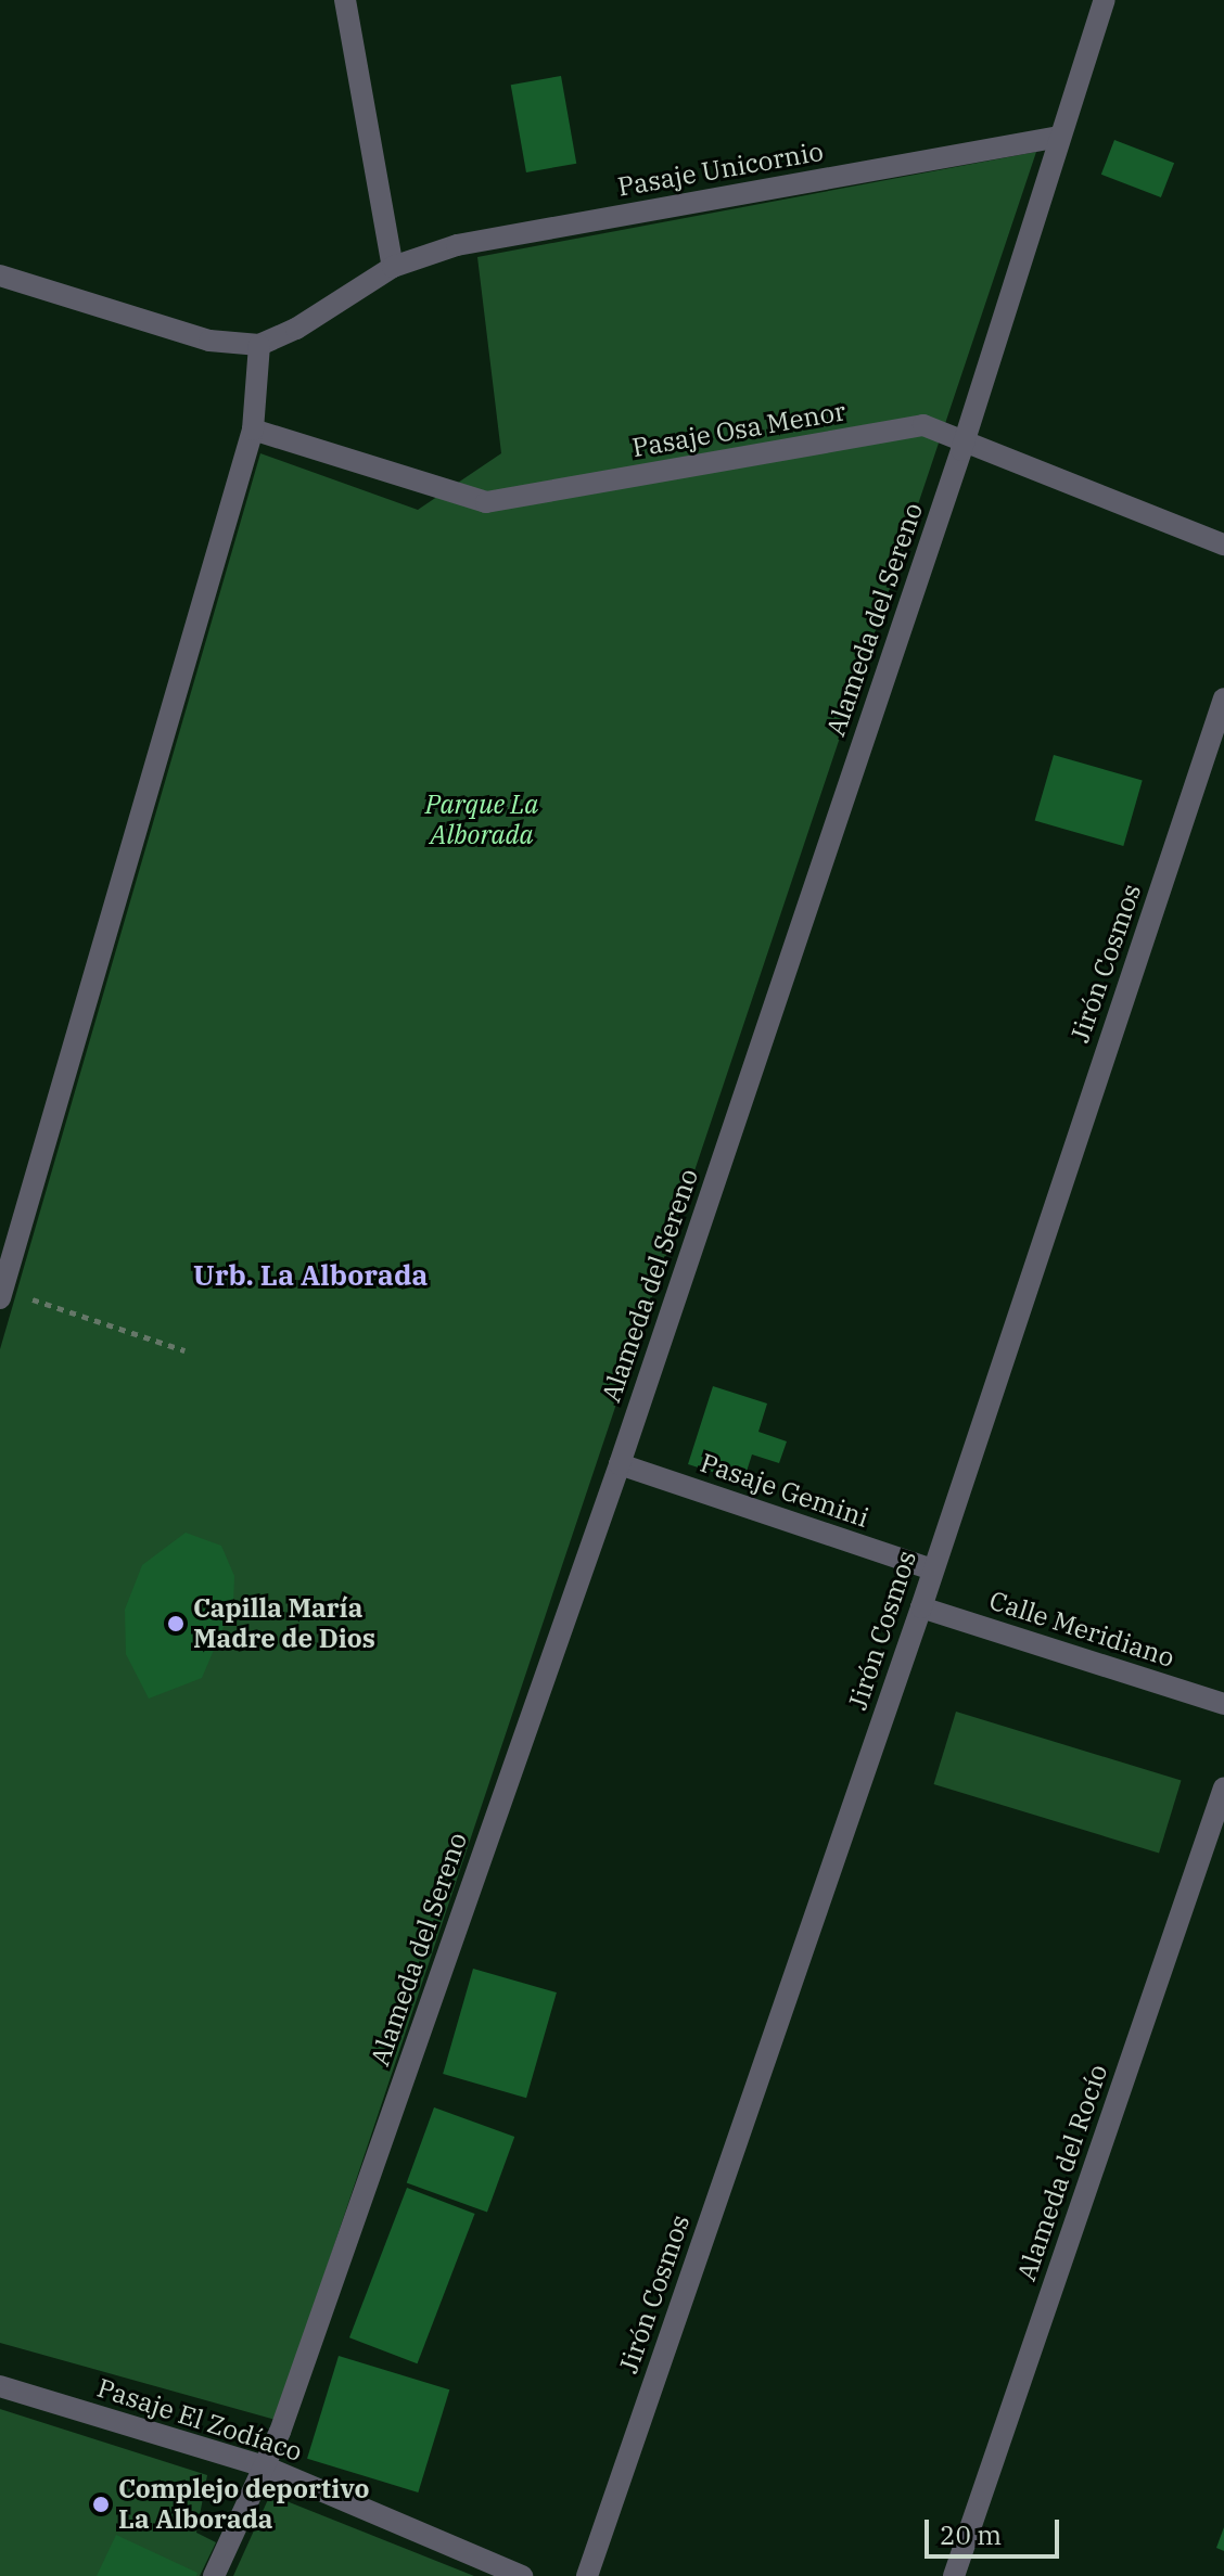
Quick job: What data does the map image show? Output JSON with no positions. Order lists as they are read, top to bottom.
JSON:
{
  "streets": {
    "street": [
      "Pasaje Unicornio",
      "Pasaje Osa Menor",
      "Alameda del Sereno",
      "Jirón Cosmos",
      "Pasaje Gemini",
      "Calle Meridiano",
      "Alameda del Rocío",
      "Pasaje El Zodíaco"
    ]
  },
  "crossings": [
    ["Pasaje Unicornio", "Alameda del Sereno"],
    ["Pasaje Osa Menor", "Alameda del Sereno"],
    ["Alameda del Sereno", "Pasaje Gemini"],
    ["Alameda del Sereno", "Pasaje El Zodíaco"],
    ["Jirón Cosmos", "Pasaje Gemini"],
    ["Jirón Cosmos", "Calle Meridiano"]
  ],
  "districts": ["Urb. La Alborada"],
  "parks": ["Parque La Alborada"],
  "places": ["Capilla María Madre de Dios", "Complejo deportivo La Alborada"],
  "scale_bar": "20 m"
}
